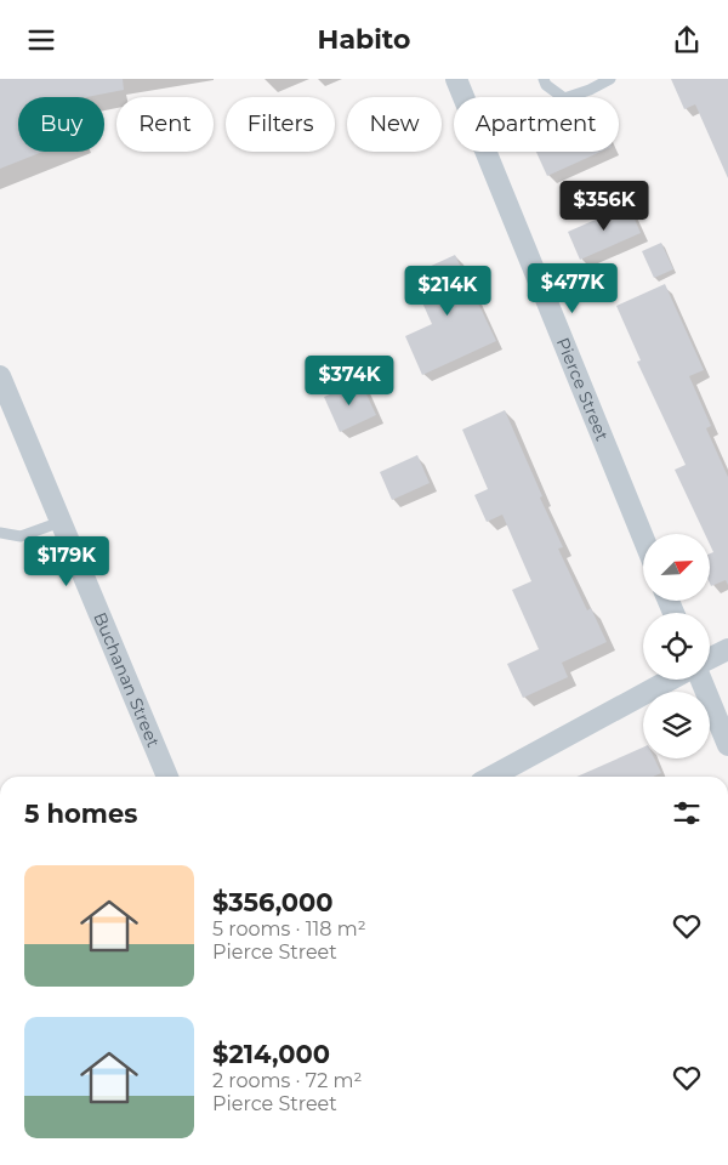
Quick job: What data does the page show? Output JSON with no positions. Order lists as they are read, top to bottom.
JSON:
{
  "streets": {
    "street": ["Pierce Street", "Buchanan Street"]
  },
  "north": "top right",
  "page": {
    "header": "Habito",
    "chip": [
      "Buy",
      "Rent",
      "Filters",
      "New",
      "Apartment"
    ],
    "price": [
      "$356K",
      "$477K",
      "$214K",
      "$374K",
      "$179K"
    ],
    "heading": "5 homes",
    "list": [
      {
        "name": "$356,000",
        "note": "5 rooms · 118 m² · Pierce Street"
      },
      {
        "name": "$214,000",
        "note": "2 rooms · 72 m² · Pierce Street"
      }
    ]
  }
}
